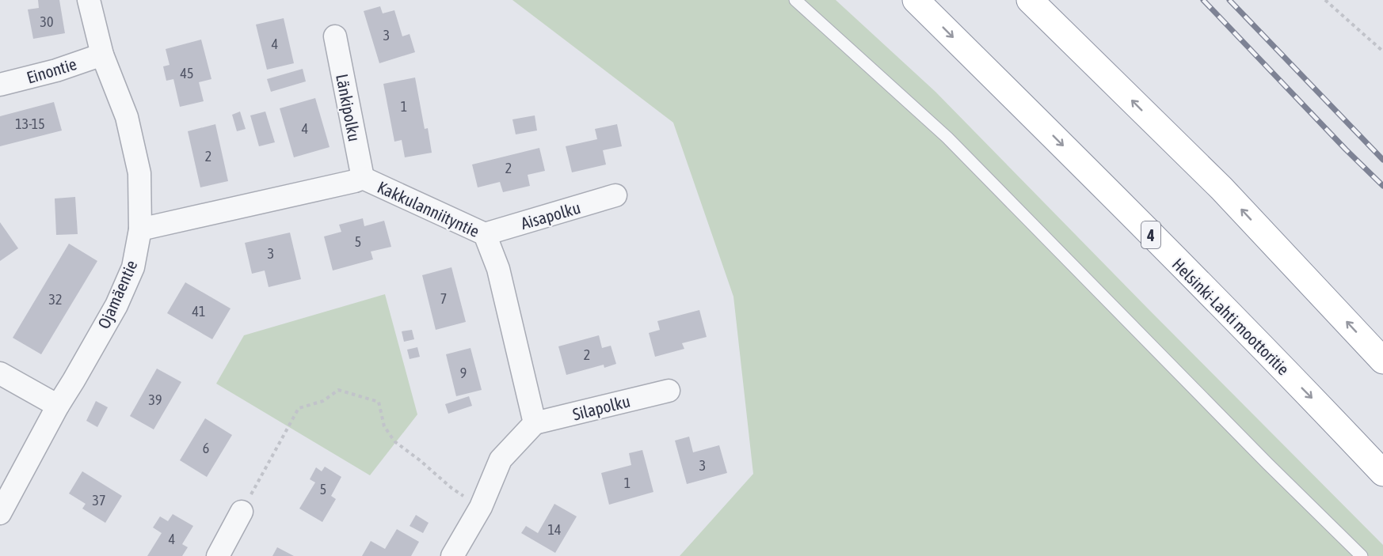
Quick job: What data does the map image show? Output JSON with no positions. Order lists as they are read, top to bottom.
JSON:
{
  "streets": {
    "highway": ["4", "Helsinki-Lahti moottoritie"],
    "street": [
      "Einontie",
      "Länkipolku",
      "Kakkulanniityntie",
      "Aisapolku",
      "Ojamäentie",
      "Silapolku"
    ]
  },
  "crossings": [
    ["Einontie", "Ojamäentie"],
    ["Länkipolku", "Kakkulanniityntie"],
    ["Kakkulanniityntie", "Aisapolku"],
    ["Kakkulanniityntie", "Ojamäentie"],
    ["Kakkulanniityntie", "Silapolku"]
  ],
  "house_numbers": [
    "30",
    "3",
    "4",
    "45",
    "1",
    "13-15",
    "4",
    "2",
    "2",
    "5",
    "3",
    "7",
    "32",
    "41",
    "2",
    "9",
    "39",
    "6",
    "3",
    "1",
    "5",
    "37",
    "14",
    "4"
  ]
}
